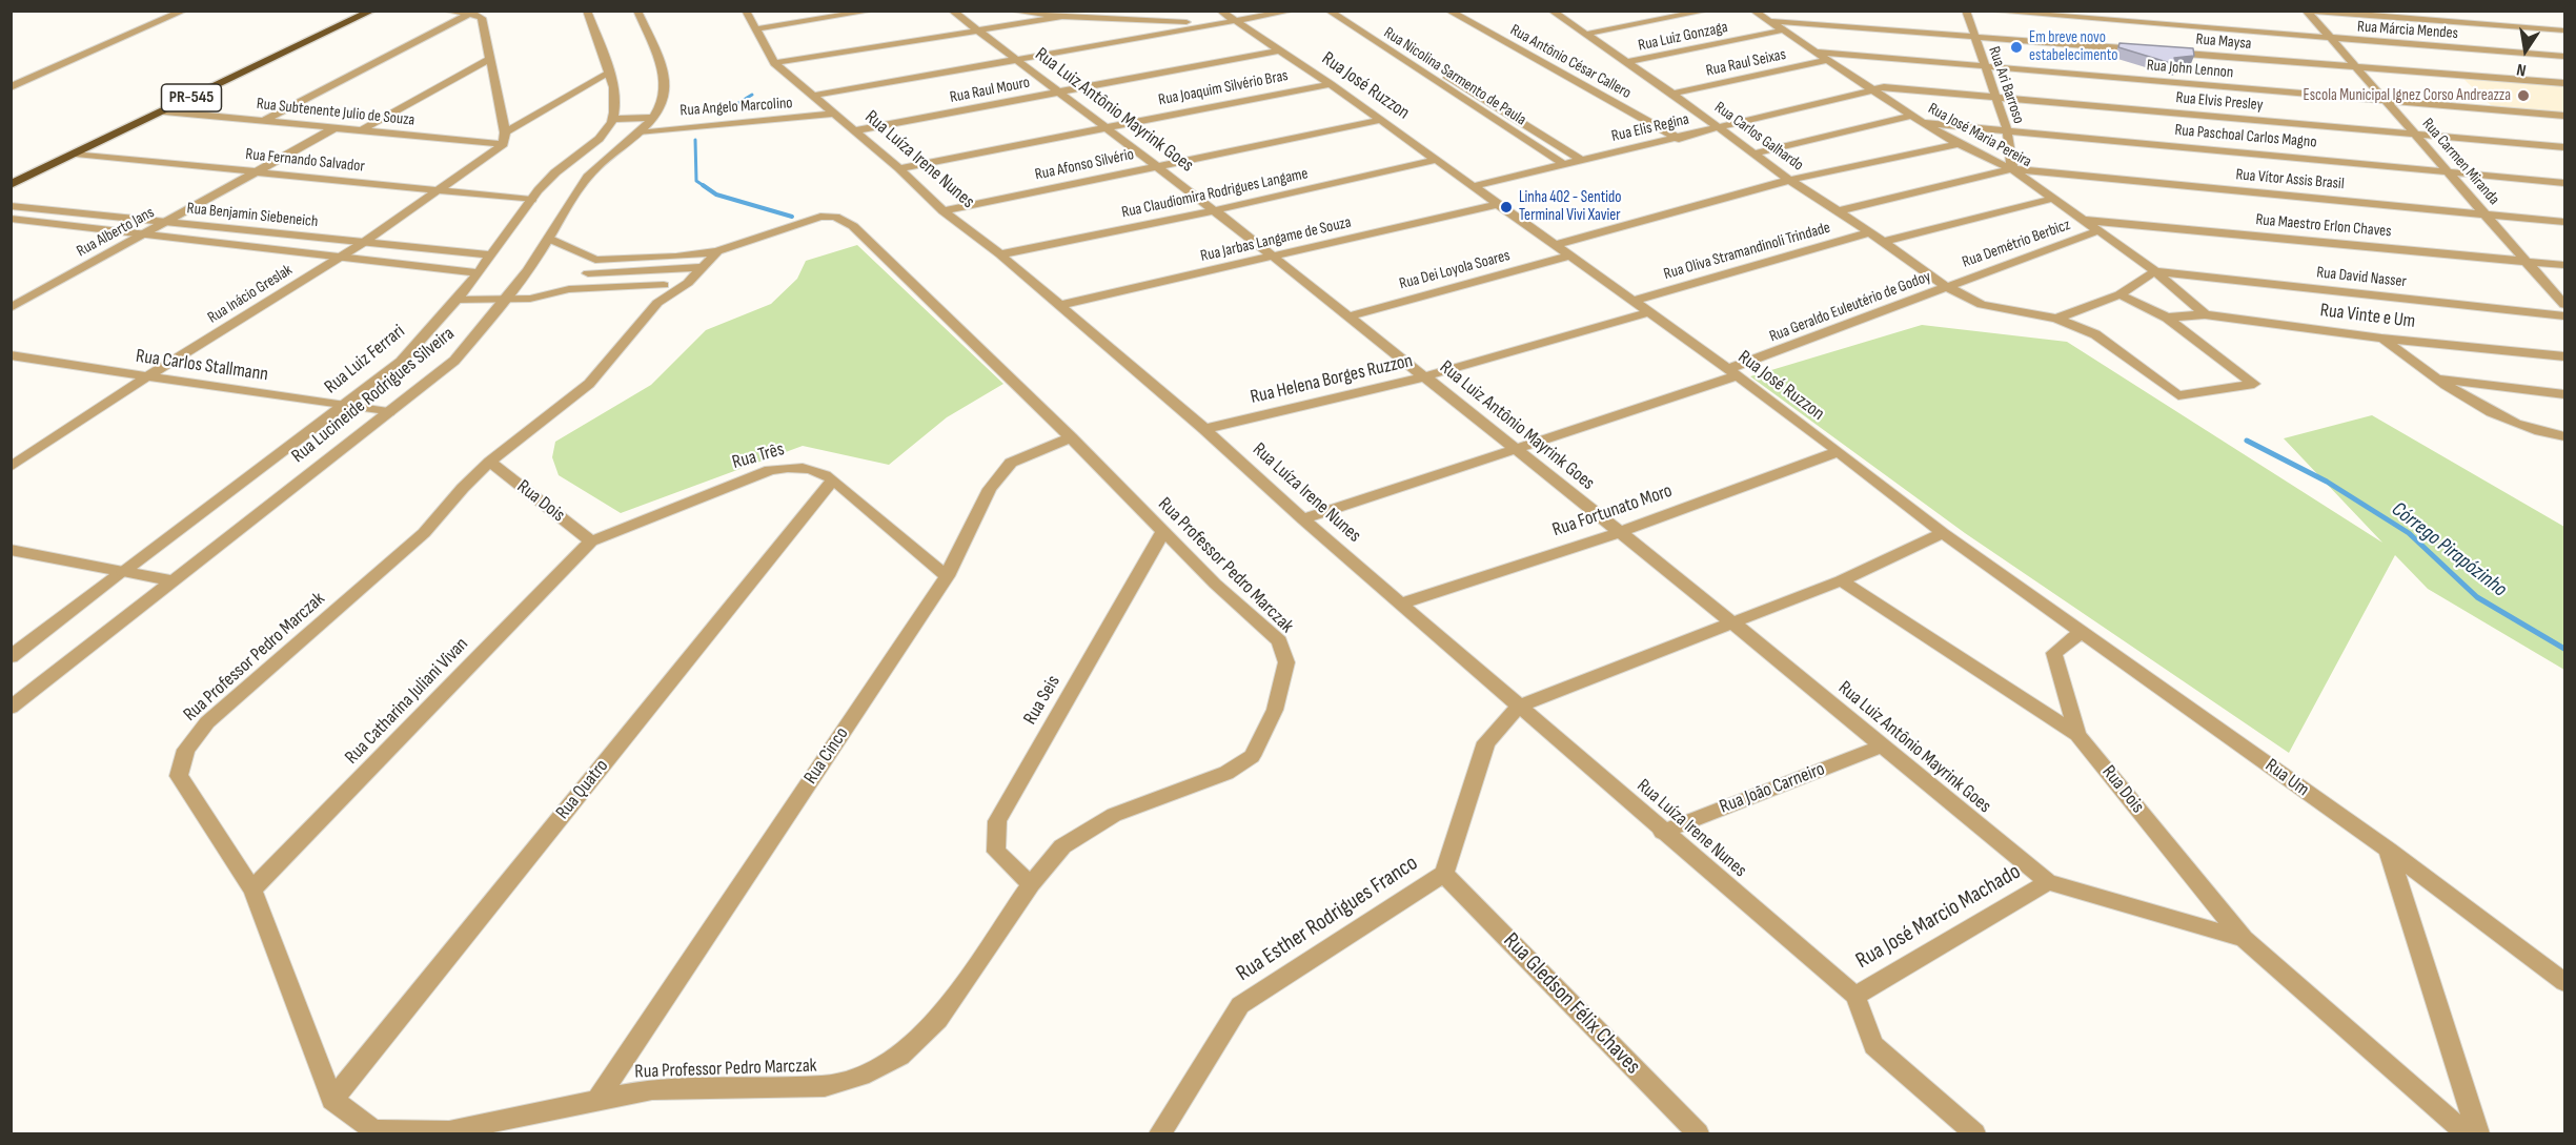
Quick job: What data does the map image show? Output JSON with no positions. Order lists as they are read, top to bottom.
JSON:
{
  "streets": {
    "highway": ["PR-545"],
    "street": [
      "Rua Márcia Mendes",
      "Rua Luiz Gonzaga",
      "Rua Maysa",
      "Rua Antônio César Callero",
      "Rua Raul Seixas",
      "Rua John Lennon",
      "Rua Nicolina Sarmento de Paula",
      "Rua Ari Barroso",
      "Rua José Ruzzon",
      "Rua Joaquim Silvério Bras",
      "Rua Raul Mouro",
      "Rua Elvis Presley",
      "Rua Angelo Marcolino",
      "Rua Luiz Antônio Mayrink Goes",
      "Rua Subtenente Julio de Souza",
      "Rua Elis Regina",
      "Rua José Maria Pereira",
      "Rua Carlos Galhardo",
      "Rua Paschoal Carlos Magno",
      "Rua Luíza Irene Nunes",
      "Rua Fernando Salvador",
      "Rua Carmen Miranda",
      "Rua Afonso Silvério",
      "Rua Vítor Assis Brasil",
      "Rua Claudiomira Rodrigues Langame",
      "Rua Benjamin Siebeneich",
      "Rua Maestro Erlon Chaves",
      "Rua Alberto Jans",
      "Rua Jarbas Langame de Souza",
      "Rua Demétrio Berbicz",
      "Rua Oliva Stramandinoli Trindade",
      "Rua Dei Loyola Soares",
      "Rua David Nasser",
      "Rua Inácio Greslak",
      "Rua Geraldo Euleutério de Godoy",
      "Rua Vinte e Um",
      "Rua Luiz Ferrari",
      "Rua Carlos Stallmann",
      "Rua Helena Borges Ruzzon",
      "Rua Lucineide Rodrigues Silveira",
      "Rua Três",
      "Rua Dois",
      "Rua Fortunato Moro",
      "Rua Professor Pedro Marczak",
      "Rua Seis",
      "Rua Catharina Juliani Vivan",
      "Rua Cinco",
      "Rua Um",
      "Rua João Carneiro",
      "Rua Quatro",
      "Rua José Marcio Machado",
      "Rua Esther Rodrigues Franco",
      "Rua Gledson Félix Chaves"
    ]
  },
  "crossings": [
    ["Rua Márcia Mendes", "Rua Carmen Miranda"],
    ["Rua Luiz Gonzaga", "Rua José Maria Pereira"],
    ["Rua Luiz Gonzaga", "Rua Carlos Galhardo"],
    ["Rua Maysa", "Rua Carmen Miranda"],
    ["Rua Antônio César Callero", "Rua Elis Regina"],
    ["Rua Raul Seixas", "Rua José Maria Pereira"],
    ["Rua Raul Seixas", "Rua Carlos Galhardo"],
    ["Rua John Lennon", "Rua Ari Barroso"],
    ["Rua John Lennon", "Rua José Maria Pereira"],
    ["Rua John Lennon", "Rua Carmen Miranda"],
    ["Rua Nicolina Sarmento de Paula", "Rua Elis Regina"],
    ["Rua Ari Barroso", "Rua Elvis Presley"],
    ["Rua Ari Barroso", "Rua José Maria Pereira"],
    ["Rua Ari Barroso", "Rua Paschoal Carlos Magno"],
    ["Rua Ari Barroso", "Rua Vítor Assis Brasil"],
    ["Rua José Ruzzon", "Rua Joaquim Silvério Bras"],
    ["Rua José Ruzzon", "Rua Raul Mouro"],
    ["Rua José Ruzzon", "Rua Elis Regina"],
    ["Rua José Ruzzon", "Rua Afonso Silvério"],
    ["Rua José Ruzzon", "Rua Claudiomira Rodrigues Langame"],
    ["Rua José Ruzzon", "Rua Jarbas Langame de Souza"],
    ["Rua José Ruzzon", "Rua Oliva Stramandinoli Trindade"],
    ["Rua José Ruzzon", "Rua Dei Loyola Soares"],
    ["Rua José Ruzzon", "Rua Geraldo Euleutério de Godoy"],
    ["Rua José Ruzzon", "Rua Helena Borges Ruzzon"],
    ["Rua José Ruzzon", "Rua Fortunato Moro"],
    ["Rua José Ruzzon", "Rua Um"],
    ["Rua Joaquim Silvério Bras", "Rua Luiz Antônio Mayrink Goes"],
    ["Rua Joaquim Silvério Bras", "Rua Luíza Irene Nunes"],
    ["Rua Raul Mouro", "Rua Luiz Antônio Mayrink Goes"],
    ["Rua Raul Mouro", "Rua Luíza Irene Nunes"],
    ["PR-545", "Rua Subtenente Julio de Souza"],
    ["PR-545", "Rua Fernando Salvador"],
    ["Rua Elvis Presley", "Rua Elis Regina"],
    ["Rua Elvis Presley", "Rua José Maria Pereira"],
    ["Rua Elvis Presley", "Rua Carmen Miranda"],
    ["Rua Angelo Marcolino", "Rua Luíza Irene Nunes"],
    ["Rua Angelo Marcolino", "Rua Lucineide Rodrigues Silveira"],
    ["Rua Luiz Antônio Mayrink Goes", "Rua Afonso Silvério"],
    ["Rua Luiz Antônio Mayrink Goes", "Rua Claudiomira Rodrigues Langame"],
    ["Rua Luiz Antônio Mayrink Goes", "Rua Jarbas Langame de Souza"],
    ["Rua Luiz Antônio Mayrink Goes", "Rua Dei Loyola Soares"],
    ["Rua Luiz Antônio Mayrink Goes", "Rua Geraldo Euleutério de Godoy"],
    ["Rua Luiz Antônio Mayrink Goes", "Rua Helena Borges Ruzzon"],
    ["Rua Luiz Antônio Mayrink Goes", "Rua Fortunato Moro"],
    ["Rua Luiz Antônio Mayrink Goes", "Rua João Carneiro"],
    ["Rua Luiz Antônio Mayrink Goes", "Rua José Marcio Machado"],
    ["Rua Subtenente Julio de Souza", "Rua Alberto Jans"],
    ["Rua Subtenente Julio de Souza", "Rua Inácio Greslak"],
    ["Rua Elis Regina", "Rua José Maria Pereira"],
    ["Rua Elis Regina", "Rua Carlos Galhardo"],
    ["Rua José Maria Pereira", "Rua Paschoal Carlos Magno"],
    ["Rua José Maria Pereira", "Rua Vítor Assis Brasil"],
    ["Rua José Maria Pereira", "Rua Maestro Erlon Chaves"],
    ["Rua José Maria Pereira", "Rua Demétrio Berbicz"],
    ["Rua José Maria Pereira", "Rua David Nasser"],
    ["Rua José Maria Pereira", "Rua Vinte e Um"],
    ["Rua Carlos Galhardo", "Rua Demétrio Berbicz"],
    ["Rua Carlos Galhardo", "Rua Oliva Stramandinoli Trindade"],
    ["Rua Carlos Galhardo", "Rua Geraldo Euleutério de Godoy"],
    ["Rua Carlos Galhardo", "Rua Vinte e Um"],
    ["Rua Paschoal Carlos Magno", "Rua Carmen Miranda"],
    ["Rua Luíza Irene Nunes", "Rua Afonso Silvério"],
    ["Rua Luíza Irene Nunes", "Rua Claudiomira Rodrigues Langame"],
    ["Rua Luíza Irene Nunes", "Rua Jarbas Langame de Souza"],
    ["Rua Luíza Irene Nunes", "Rua Geraldo Euleutério de Godoy"],
    ["Rua Luíza Irene Nunes", "Rua Helena Borges Ruzzon"],
    ["Rua Luíza Irene Nunes", "Rua Fortunato Moro"],
    ["Rua Luíza Irene Nunes", "Rua João Carneiro"],
    ["Rua Luíza Irene Nunes", "Rua José Marcio Machado"],
    ["Rua Luíza Irene Nunes", "Rua Esther Rodrigues Franco"],
    ["Rua Fernando Salvador", "Rua Alberto Jans"],
    ["Rua Fernando Salvador", "Rua Inácio Greslak"],
    ["Rua Fernando Salvador", "Rua Luiz Ferrari"],
    ["Rua Carmen Miranda", "Rua Vítor Assis Brasil"],
    ["Rua Carmen Miranda", "Rua Maestro Erlon Chaves"],
    ["Rua Benjamin Siebeneich", "Rua Alberto Jans"],
    ["Rua Benjamin Siebeneich", "Rua Inácio Greslak"],
    ["Rua Benjamin Siebeneich", "Rua Luiz Ferrari"],
    ["Rua Demétrio Berbicz", "Rua Geraldo Euleutério de Godoy"],
    ["Rua Inácio Greslak", "Rua Carlos Stallmann"],
    ["Rua Luiz Ferrari", "Rua Carlos Stallmann"],
    ["Rua Carlos Stallmann", "Rua Lucineide Rodrigues Silveira"],
    ["Rua Três", "Rua Dois"],
    ["Rua Três", "Rua Catharina Juliani Vivan"],
    ["Rua Três", "Rua Cinco"],
    ["Rua Três", "Rua Quatro"],
    ["Rua Dois", "Rua Professor Pedro Marczak"],
    ["Rua Dois", "Rua Catharina Juliani Vivan"],
    ["Rua Dois", "Rua Um"],
    ["Rua Professor Pedro Marczak", "Rua Seis"],
    ["Rua Professor Pedro Marczak", "Rua Catharina Juliani Vivan"],
    ["Rua Professor Pedro Marczak", "Rua Cinco"],
    ["Rua Professor Pedro Marczak", "Rua Quatro"],
    ["Rua Esther Rodrigues Franco", "Rua Gledson Félix Chaves"]
  ],
  "water": ["Córrego Pirapózinho"],
  "places": ["Em breve novo estabelecimento", "Escola Municipal Ignez Corso Andreazza", "Linha 402 - Sentido Terminal Vivi Xavier"],
  "north": "bottom"
}
